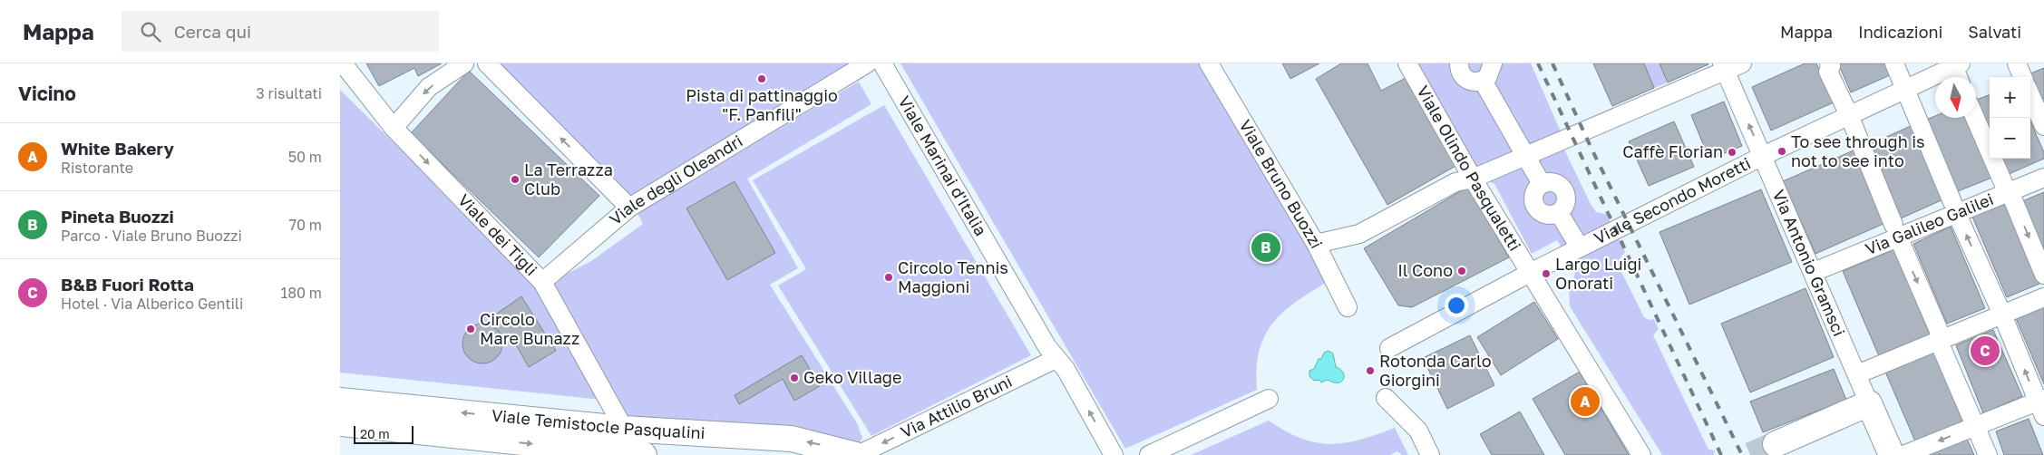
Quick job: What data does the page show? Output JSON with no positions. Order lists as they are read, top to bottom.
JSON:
{
  "streets": {
    "street": [
      "Viale Marinai d'Italia",
      "Viale Olindo Pasqualetti",
      "Viale degli Oleandri",
      "Viale Bruno Buozzi",
      "Viale Secondo Moretti",
      "Via Galileo Galilei",
      "Viale dei Tigli",
      "Via Antonio Gramsci",
      "Via Attilio Bruni",
      "Viale Temistocle Pasqualini"
    ]
  },
  "crossings": [
    ["Viale Marinai d'Italia", "Via Attilio Bruni"],
    ["Viale Olindo Pasqualetti", "Viale Secondo Moretti"],
    ["Viale degli Oleandri", "Viale dei Tigli"],
    ["Viale Secondo Moretti", "Via Antonio Gramsci"],
    ["Via Galileo Galilei", "Via Antonio Gramsci"],
    ["Viale dei Tigli", "Viale Temistocle Pasqualini"],
    ["Via Attilio Bruni", "Viale Temistocle Pasqualini"]
  ],
  "one_way": ["Via Attilio Bruni"],
  "places": [
    "Pista di pattinaggio \"F. Panfili\"",
    "To see through is not to see into",
    "Caffè Florian",
    "La Terrazza Club",
    "Il Cono",
    "Largo Luigi Onorati",
    "Circolo Tennis Maggioni",
    "Circolo Mare Bunazz",
    "Rotonda Carlo Giorgini",
    "Geko Village"
  ],
  "scale_bar": "20 m",
  "north": "bottom",
  "page": {
    "header": "Mappa",
    "search": "Cerca qui",
    "nav": ["Mappa", "Indicazioni", "Salvati"],
    "heading": ["Vicino", "3 risultati"],
    "map_buttons": ["+", "−"],
    "list": [
      {
        "mark": "A",
        "name": "White Bakery",
        "note": "Ristorante",
        "value": "50 m"
      },
      {
        "mark": "B",
        "name": "Pineta Buozzi",
        "note": "Parco · Viale Bruno Buozzi",
        "value": "70 m"
      },
      {
        "mark": "C",
        "name": "B&B Fuori Rotta",
        "note": "Hotel · Via Alberico Gentili",
        "value": "180 m"
      }
    ],
    "pins": ["B", "C", "A"],
    "scale": "20 m"
  }
}
